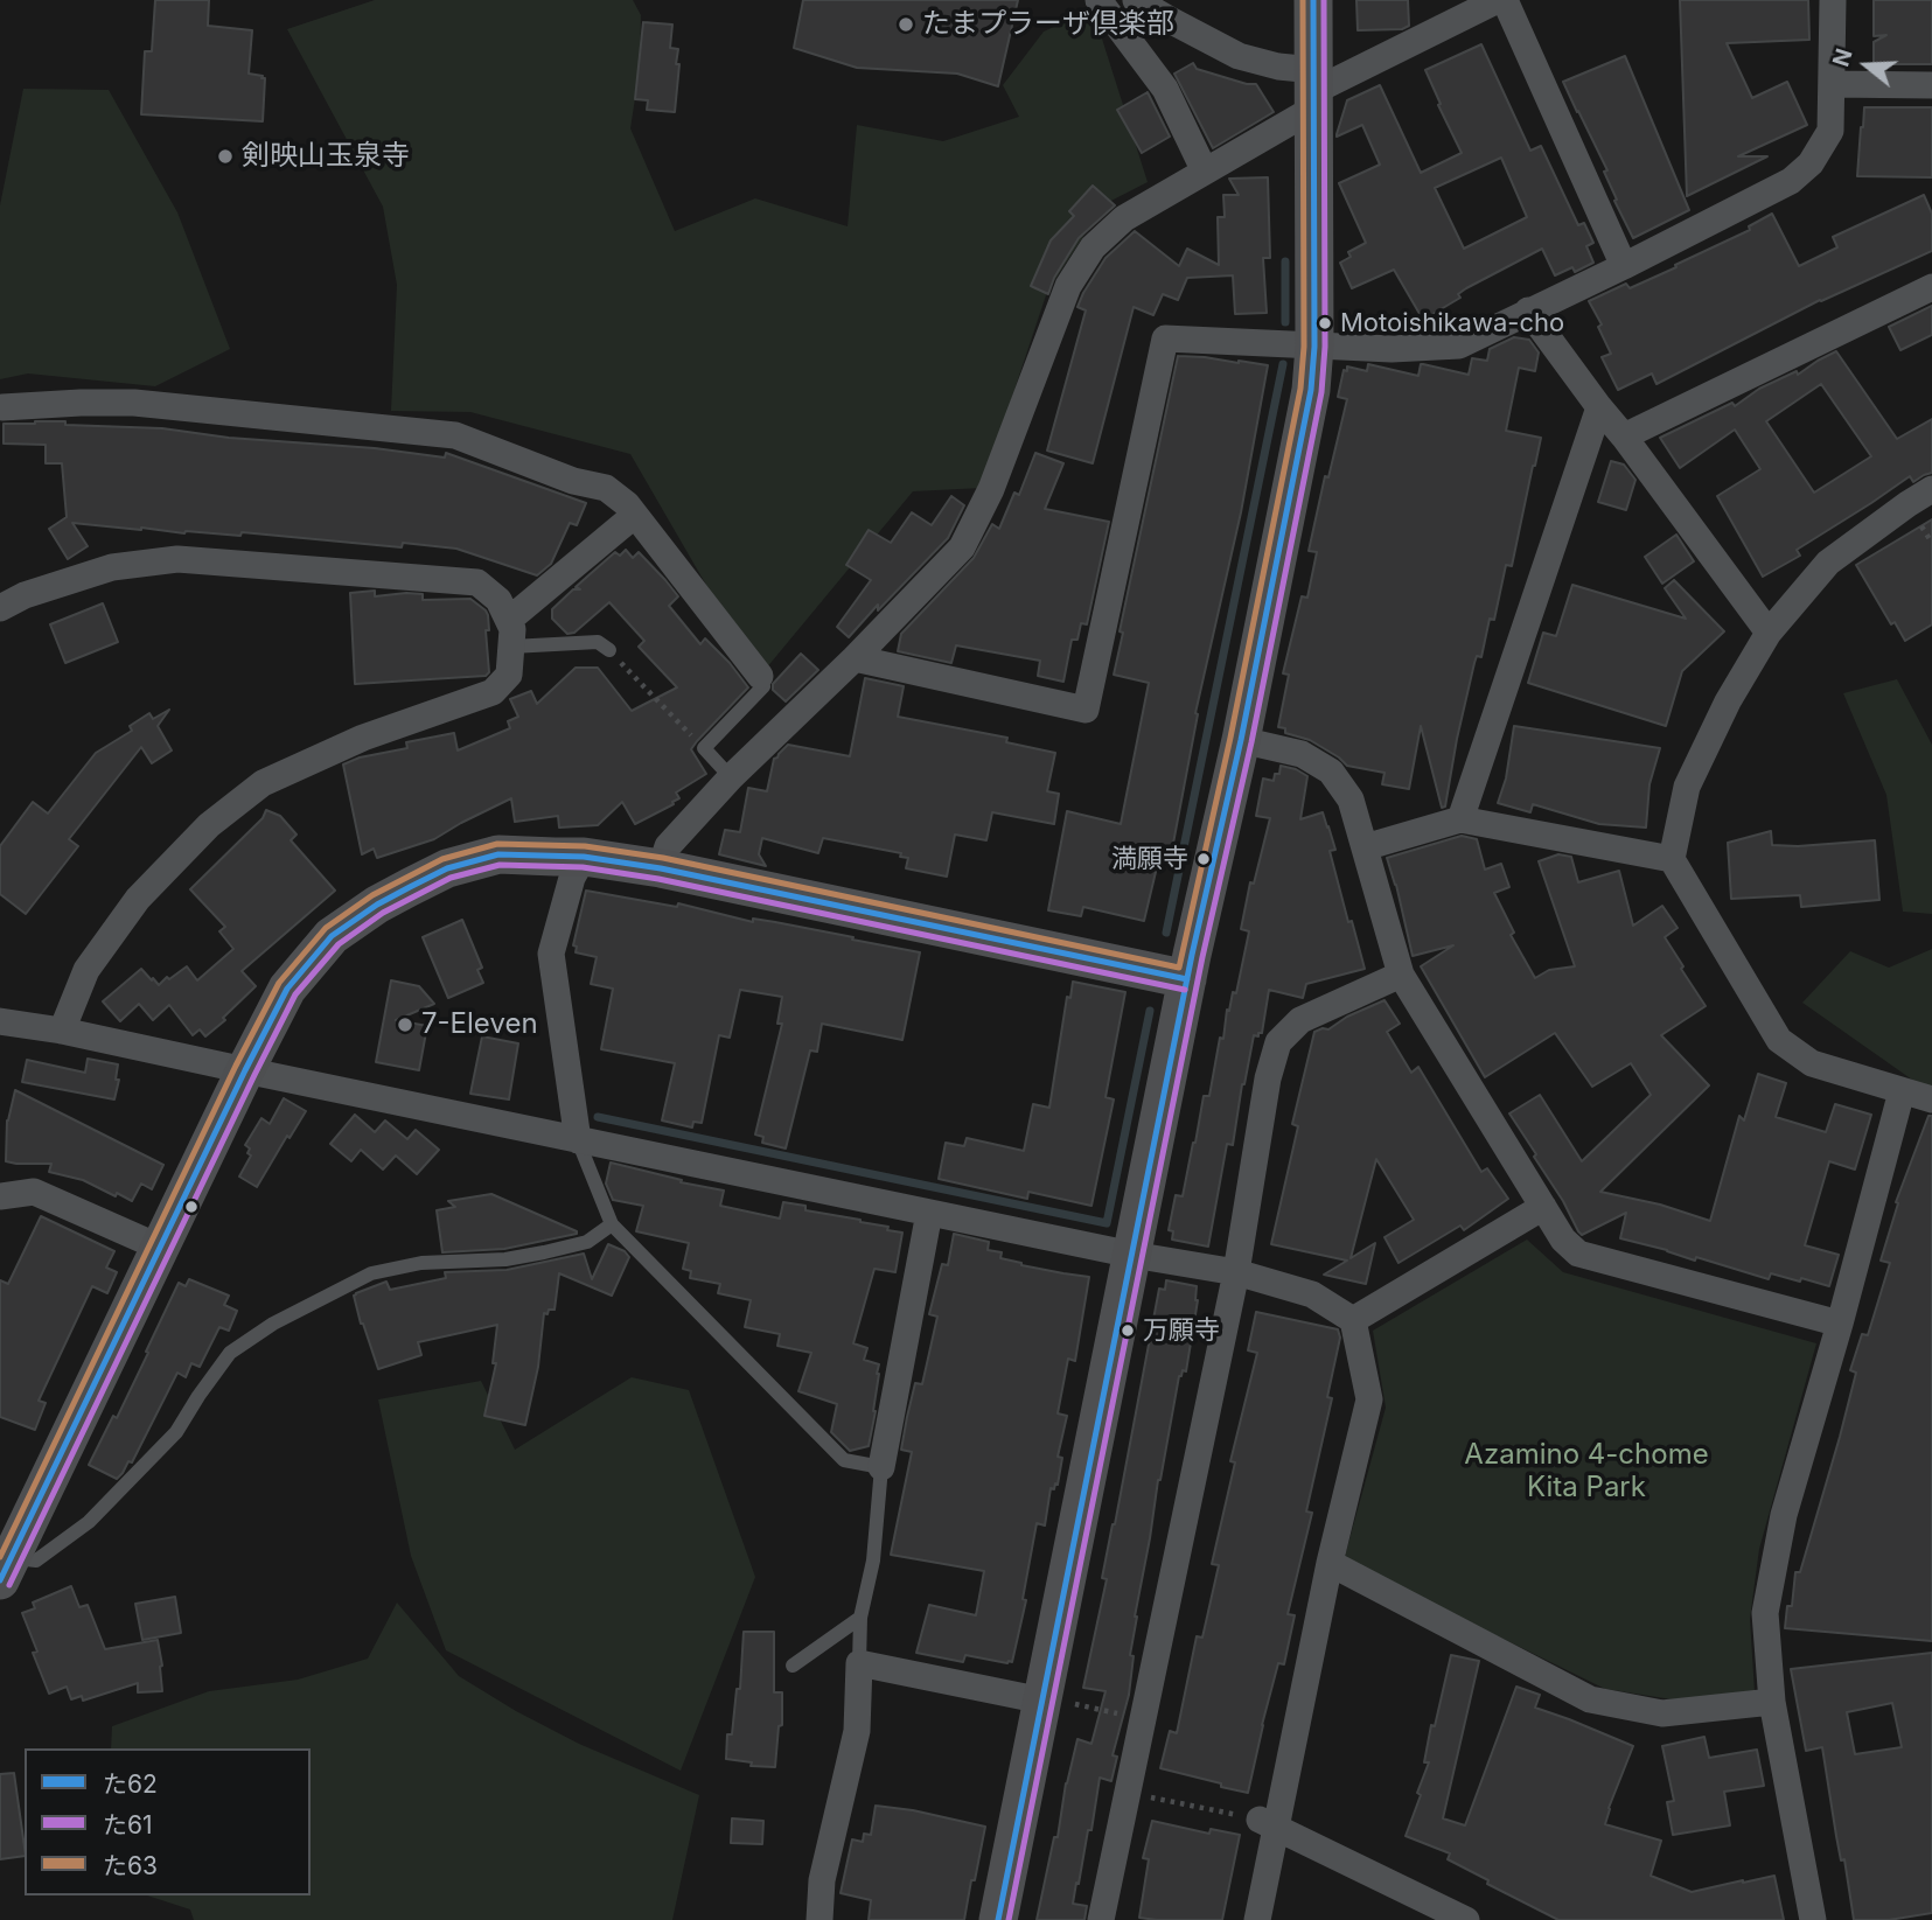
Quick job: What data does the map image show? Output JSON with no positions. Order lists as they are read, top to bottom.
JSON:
{
  "parks": ["Azamino 4-chome Kita Park"],
  "places": [
    "たまプラーザ倶楽部",
    "剣映山玉泉寺",
    "Motoishikawa-cho",
    "満願寺",
    "7-Eleven",
    "万願寺"
  ],
  "lines": ["transit line た62", "transit line た61", "transit line た63"],
  "legend": ["た62", "た61", "た63"],
  "north": "left"
}
